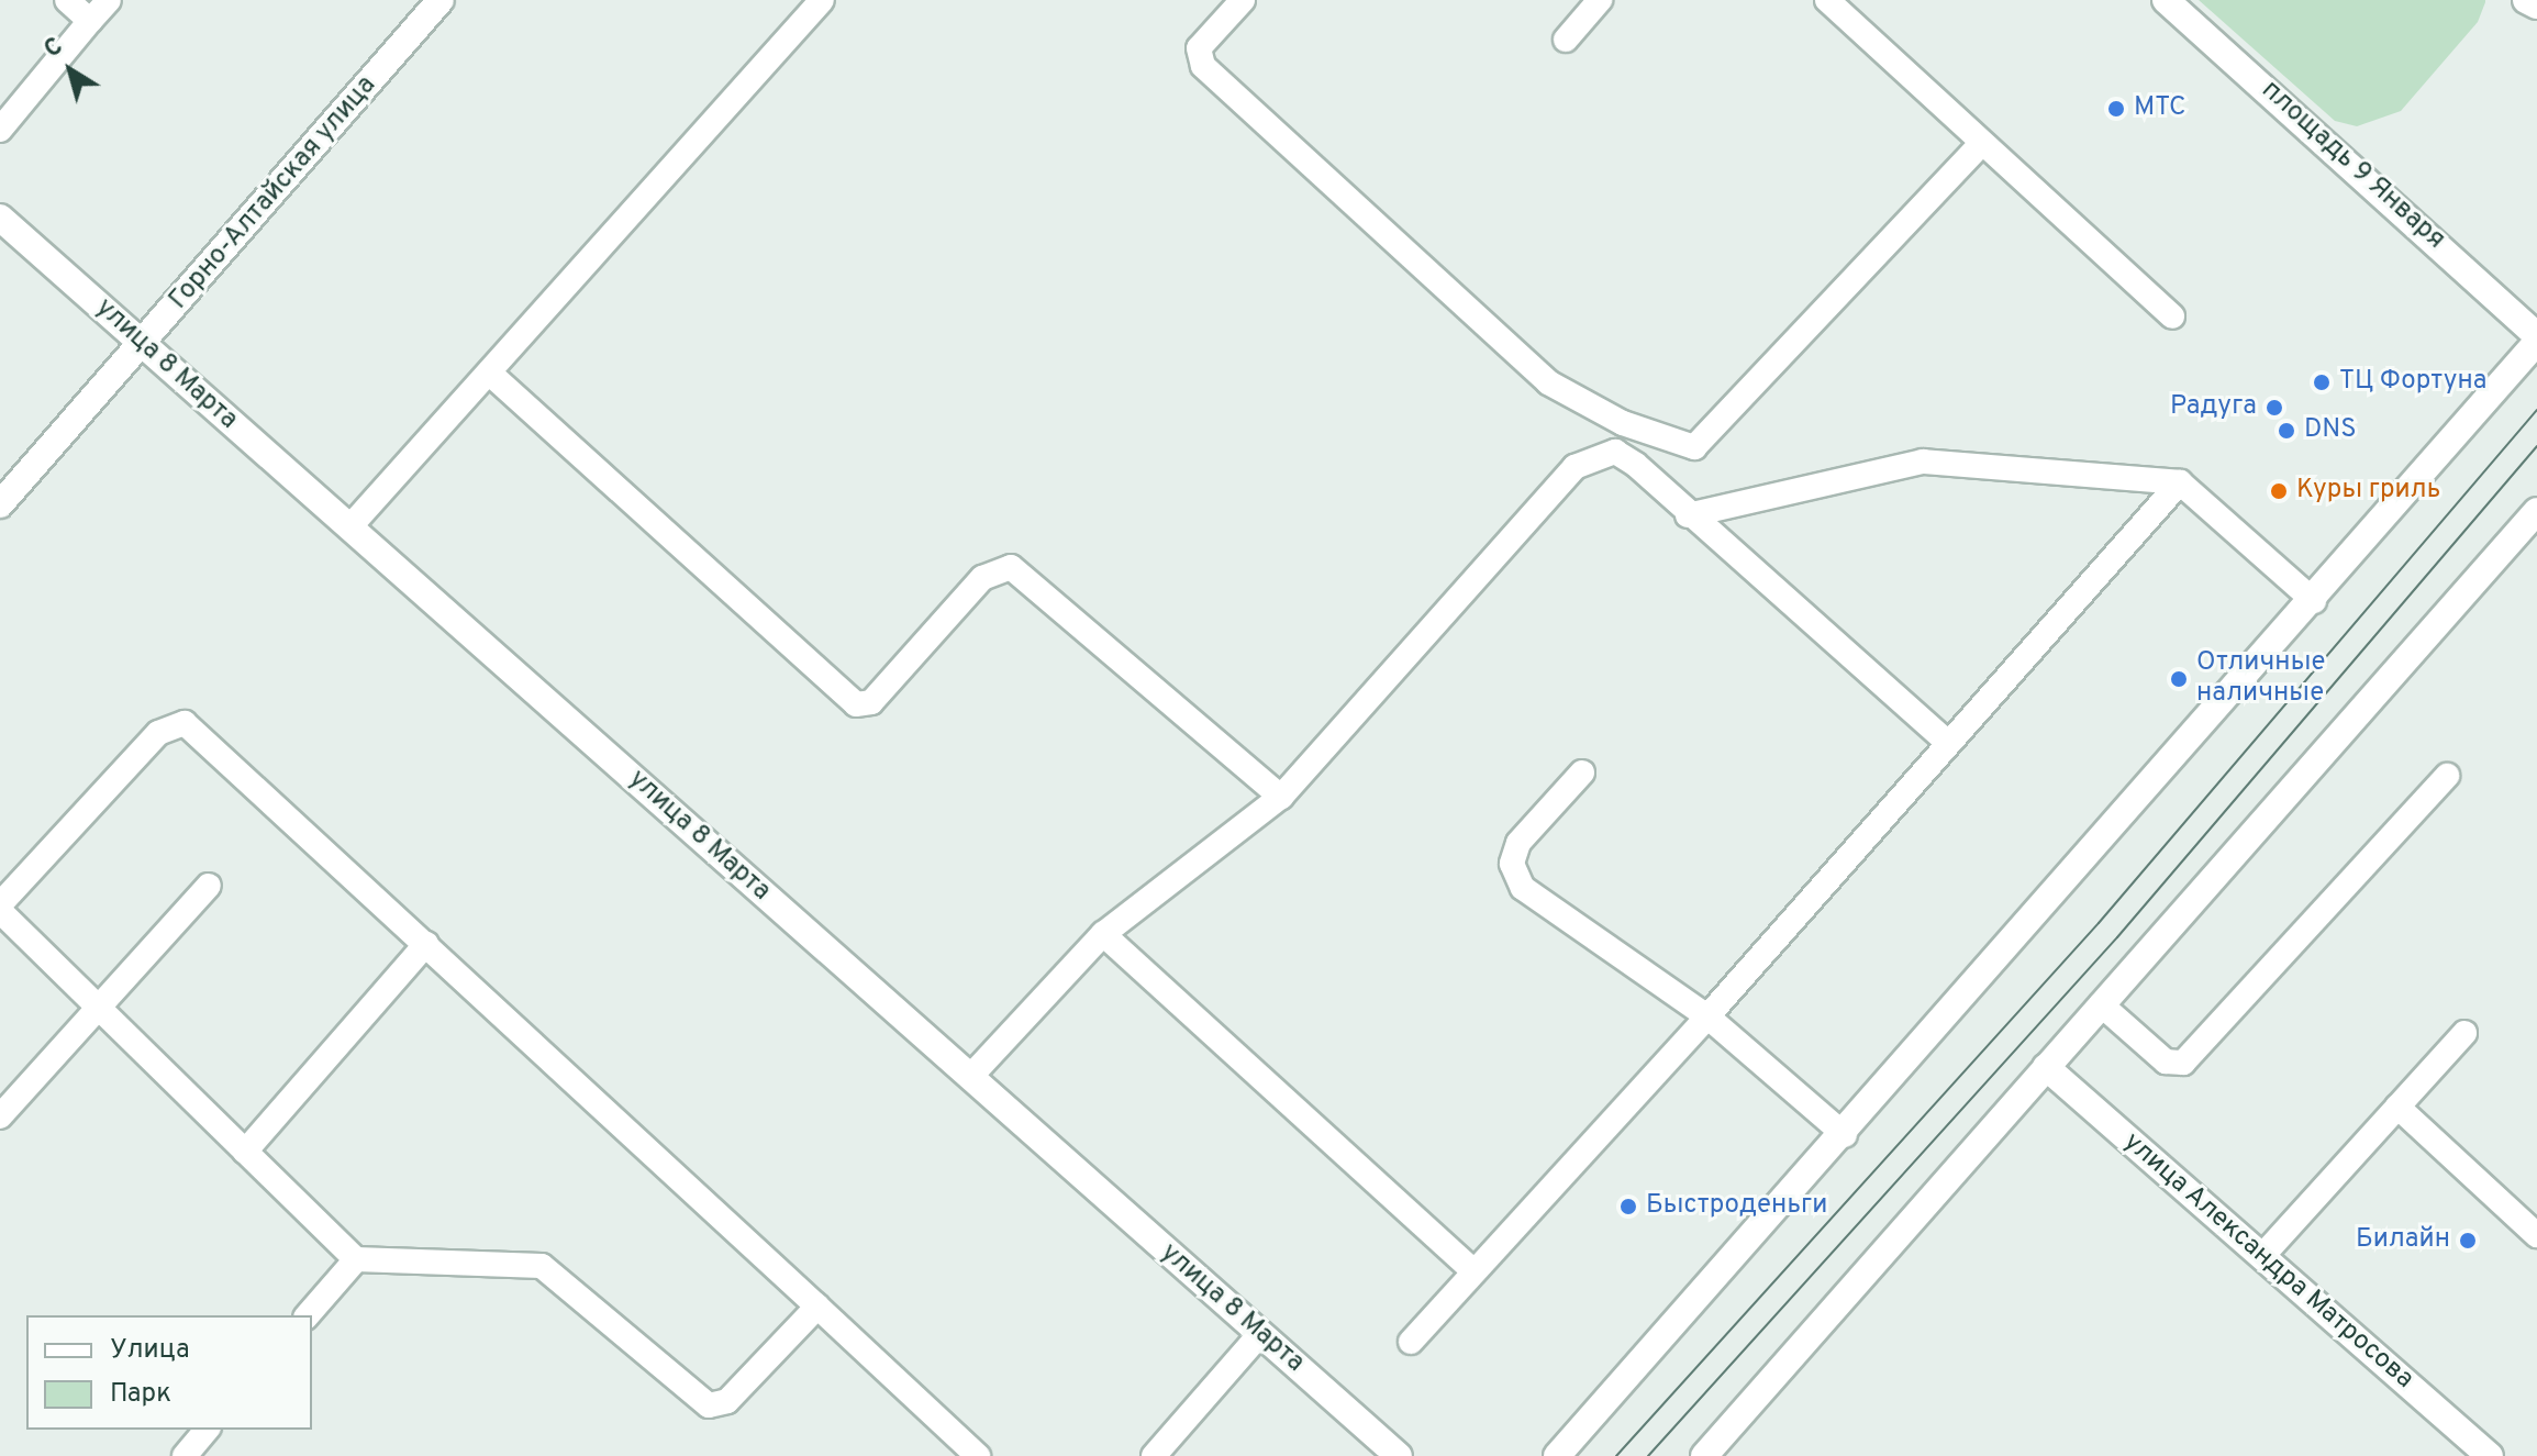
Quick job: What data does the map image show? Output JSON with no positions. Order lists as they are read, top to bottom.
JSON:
{
  "streets": {
    "street": [
      "площадь 9 Января",
      "Горно-Алтайская улица",
      "улица 8 Марта",
      "улица Александра Матросова"
    ]
  },
  "crossings": [
    ["Горно-Алтайская улица", "улица 8 Марта"]
  ],
  "places": [
    "МТС",
    "ТЦ Фортуна",
    "Радуга",
    "DNS",
    "Куры гриль",
    "Отличные наличные",
    "Быстроденьги",
    "Билайн"
  ],
  "legend": ["Улица", "Парк"],
  "north": "top left"
}
